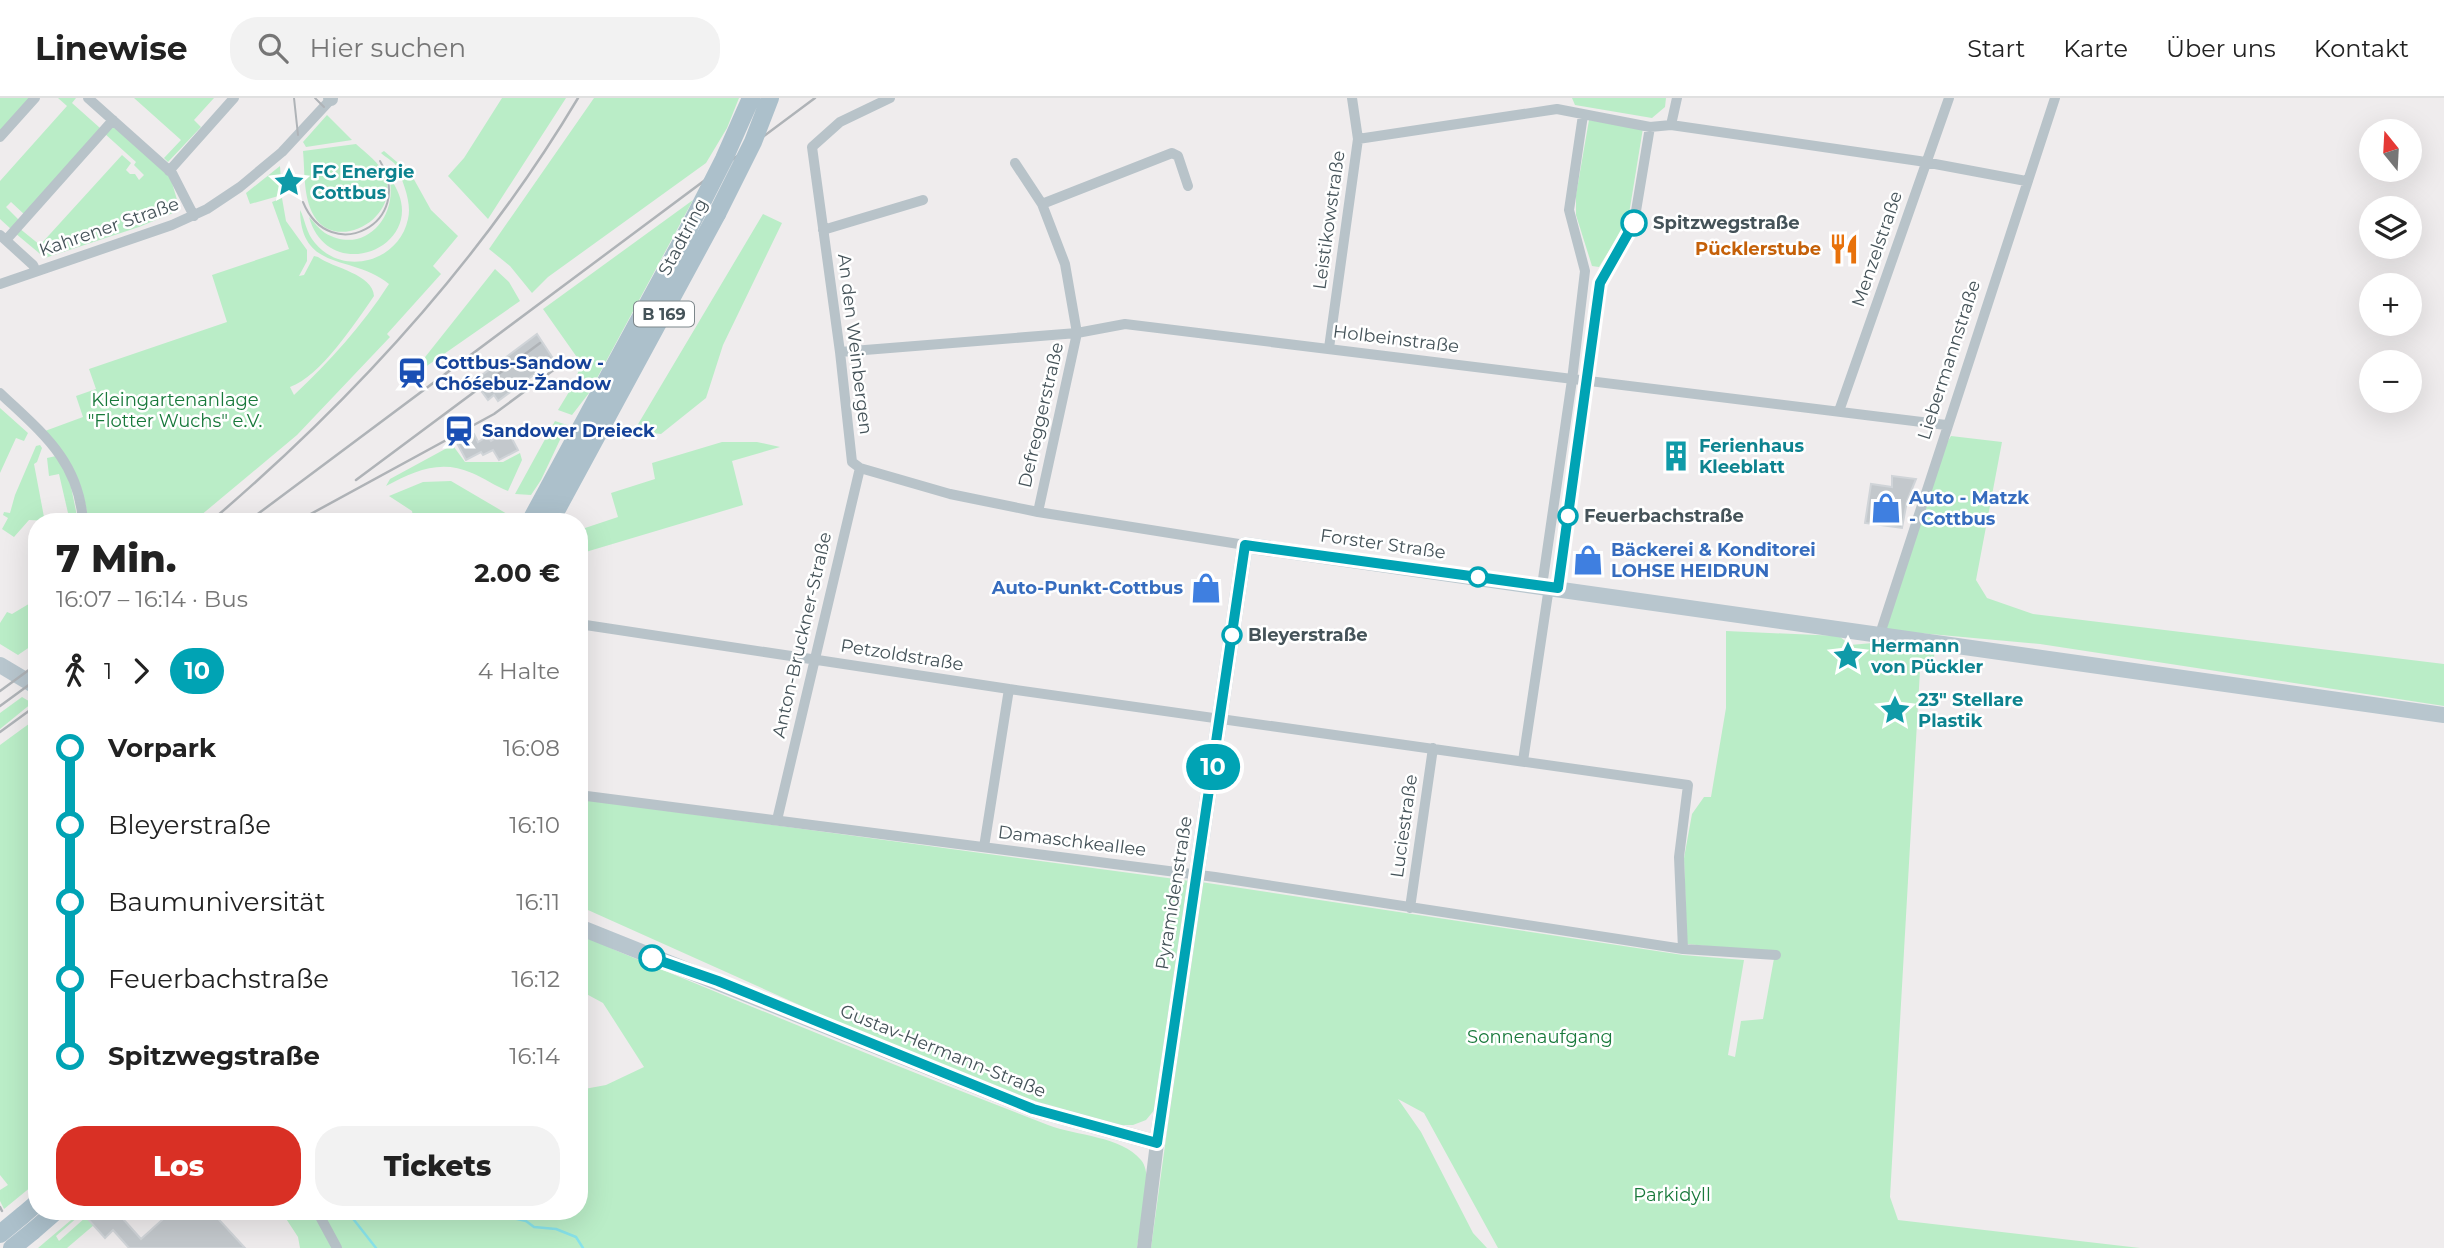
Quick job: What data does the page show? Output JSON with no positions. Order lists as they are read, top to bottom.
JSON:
{
  "streets": {
    "main road": [
      "Stadtring",
      "B 169",
      "Forster Straße",
      "Pyramidenstraße",
      "Gustav-Hermann-Straße"
    ],
    "street": [
      "Leistikowstraße",
      "Kahrener Straße",
      "Menzelstraße",
      "Holbeinstraße",
      "An den Weinbergen",
      "Liebermannstraße",
      "Defreggerstraße",
      "Anton-Bruckner-Straße",
      "Petzoldstraße",
      "Luciestraße",
      "Damaschkeallee"
    ]
  },
  "crossings": [
    ["Leistikowstraße", "Holbeinstraße"],
    ["Menzelstraße", "Holbeinstraße"],
    ["Holbeinstraße", "An den Weinbergen"],
    ["Holbeinstraße", "Liebermannstraße"],
    ["Holbeinstraße", "Defreggerstraße"],
    ["An den Weinbergen", "Forster Straße"],
    ["An den Weinbergen", "Anton-Bruckner-Straße"],
    ["Liebermannstraße", "Forster Straße"],
    ["Defreggerstraße", "Forster Straße"],
    ["Forster Straße", "Anton-Bruckner-Straße"],
    ["Forster Straße", "Pyramidenstraße"],
    ["Anton-Bruckner-Straße", "Petzoldstraße"],
    ["Anton-Bruckner-Straße", "Damaschkeallee"],
    ["Petzoldstraße", "Pyramidenstraße"],
    ["Luciestraße", "Damaschkeallee"],
    ["Damaschkeallee", "Pyramidenstraße"],
    ["Pyramidenstraße", "Gustav-Hermann-Straße"]
  ],
  "parks": ["Kleingartenanlage \"Flotter Wuchs\" e.V.", "Sonnenaufgang", "Parkidyll"],
  "places": {
    "place": ["FC Energie Cottbus", "Hermann von Pückler", "23\" Stellare Plastik"],
    "other": ["Spitzwegstraße", "Feuerbachstraße", "Bleyerstraße"],
    "restaurant": ["Pücklerstube"],
    "station": ["Cottbus-Sandow - Chóśebuz-Žandow", "Sandower Dreieck"],
    "building": ["Ferienhaus Kleeblatt"],
    "shop": ["Auto - Matzk - Cottbus", "Bäckerei & Konditorei LOHSE HEIDRUN", "Auto-Punkt-Cottbus"]
  },
  "lines": ["bus line 10"],
  "north": "top",
  "page": {
    "header": "Linewise",
    "search": "Hier suchen",
    "nav": [
      "Start",
      "Karte",
      "Über uns",
      "Kontakt"
    ],
    "on_map": "10",
    "map_buttons": ["+", "−"],
    "heading": ["7 Min.", "16:07 – 16:14 · Bus", "2.00 €"],
    "legs": ["1", "10", "4 Halte"],
    "list": [
      {
        "name": "Vorpark",
        "value": "16:08"
      },
      {
        "name": "Bleyerstraße",
        "value": "16:10"
      },
      {
        "name": "Baumuniversität",
        "value": "16:11"
      },
      {
        "name": "Feuerbachstraße",
        "value": "16:12"
      },
      {
        "name": "Spitzwegstraße",
        "value": "16:14"
      }
    ],
    "buttons": ["Los", "Tickets"]
  }
}
